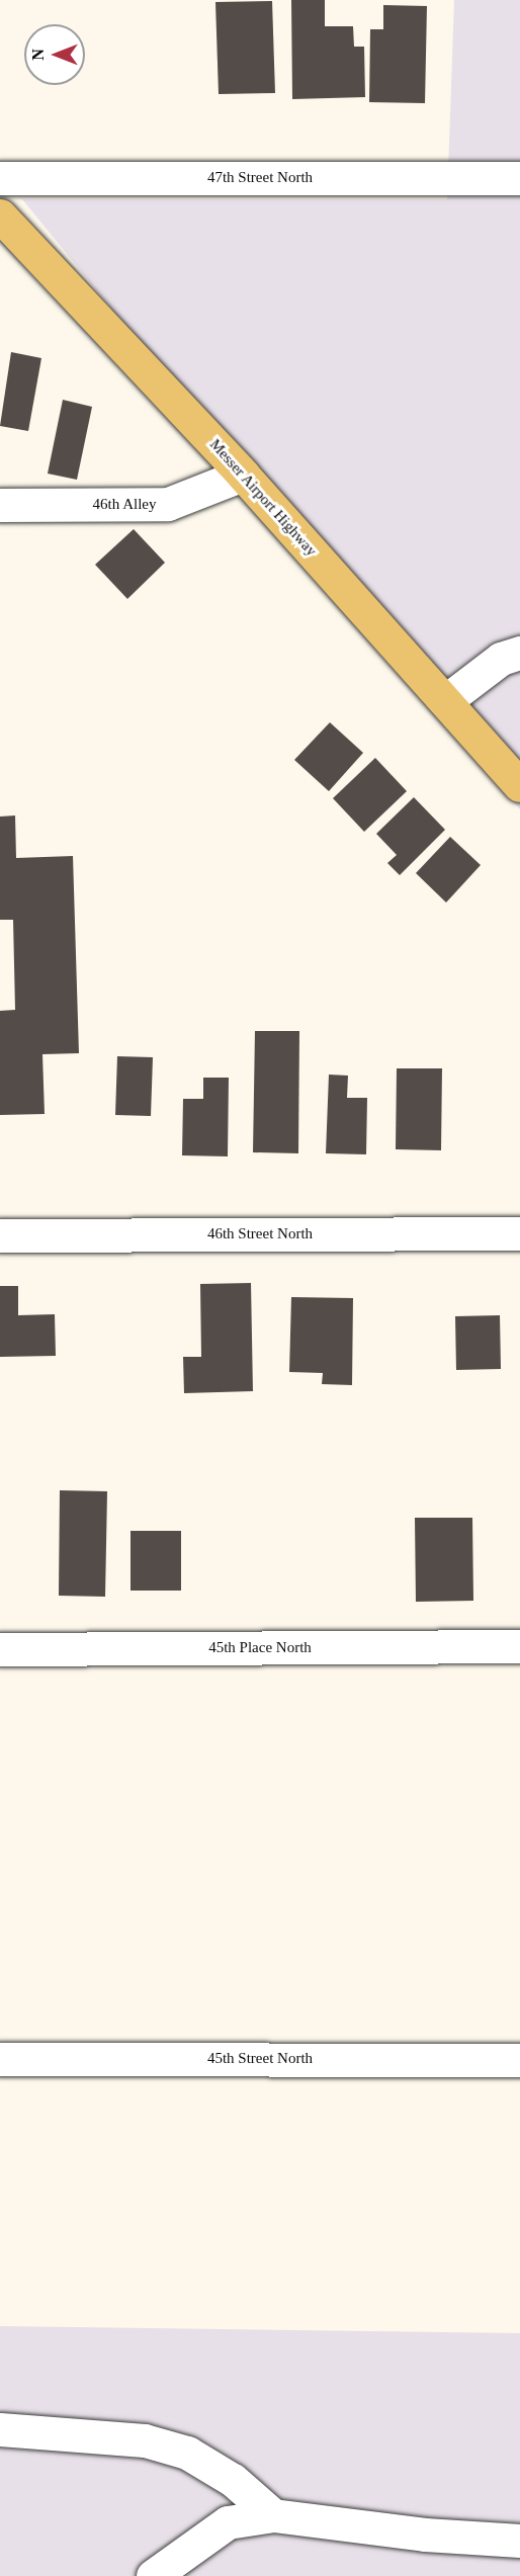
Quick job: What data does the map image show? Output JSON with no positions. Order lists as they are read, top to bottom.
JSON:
{
  "streets": {
    "main road": ["Messer Airport Highway"],
    "street": [
      "47th Street North",
      "46th Alley",
      "46th Street North",
      "45th Place North",
      "45th Street North"
    ]
  },
  "crossings": [
    ["Messer Airport Highway", "46th Alley"]
  ],
  "north": "left"
}
